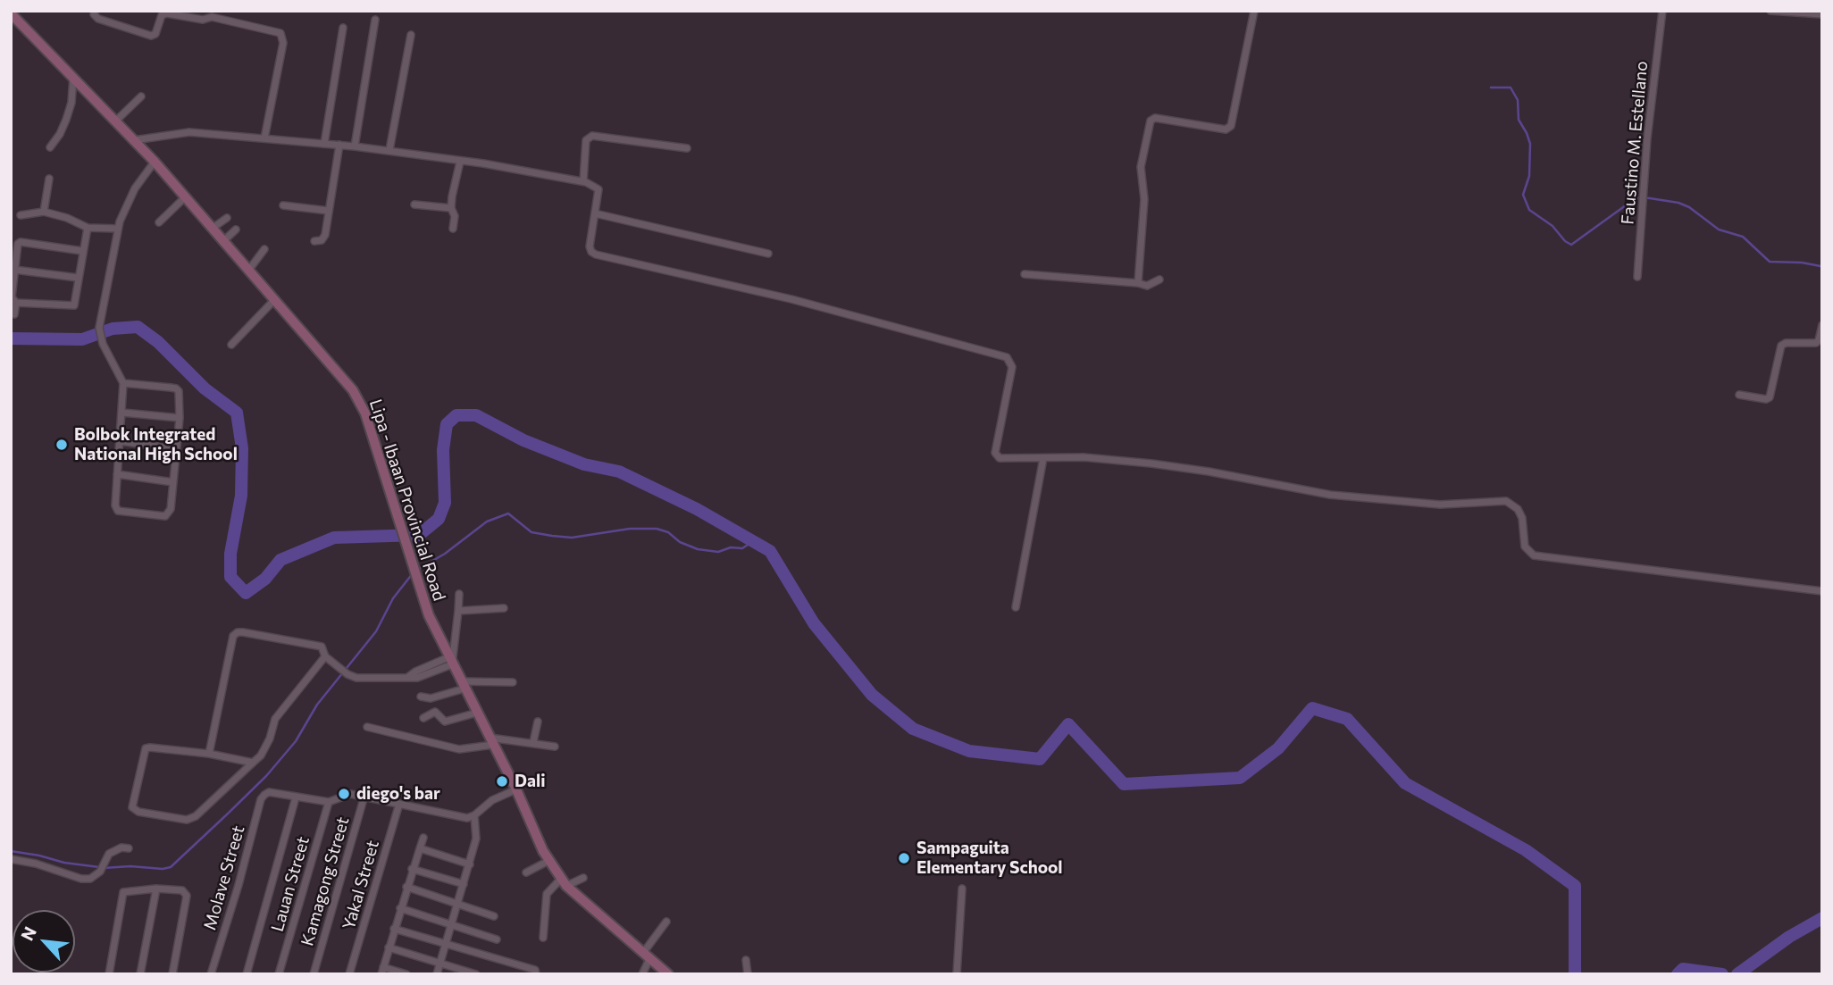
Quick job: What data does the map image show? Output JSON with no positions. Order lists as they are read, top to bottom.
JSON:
{
  "streets": {
    "main road": ["Lipa - Ibaan Provincial Road"],
    "street": [
      "Faustino M. Estellano",
      "Molave Street",
      "Kamagong Street",
      "Lauan Street",
      "Yakal Street"
    ]
  },
  "places": [
    "Bolbok Integrated National High School",
    "Dali",
    "diego's bar",
    "Sampaguita Elementary School"
  ],
  "north": "top left"
}
